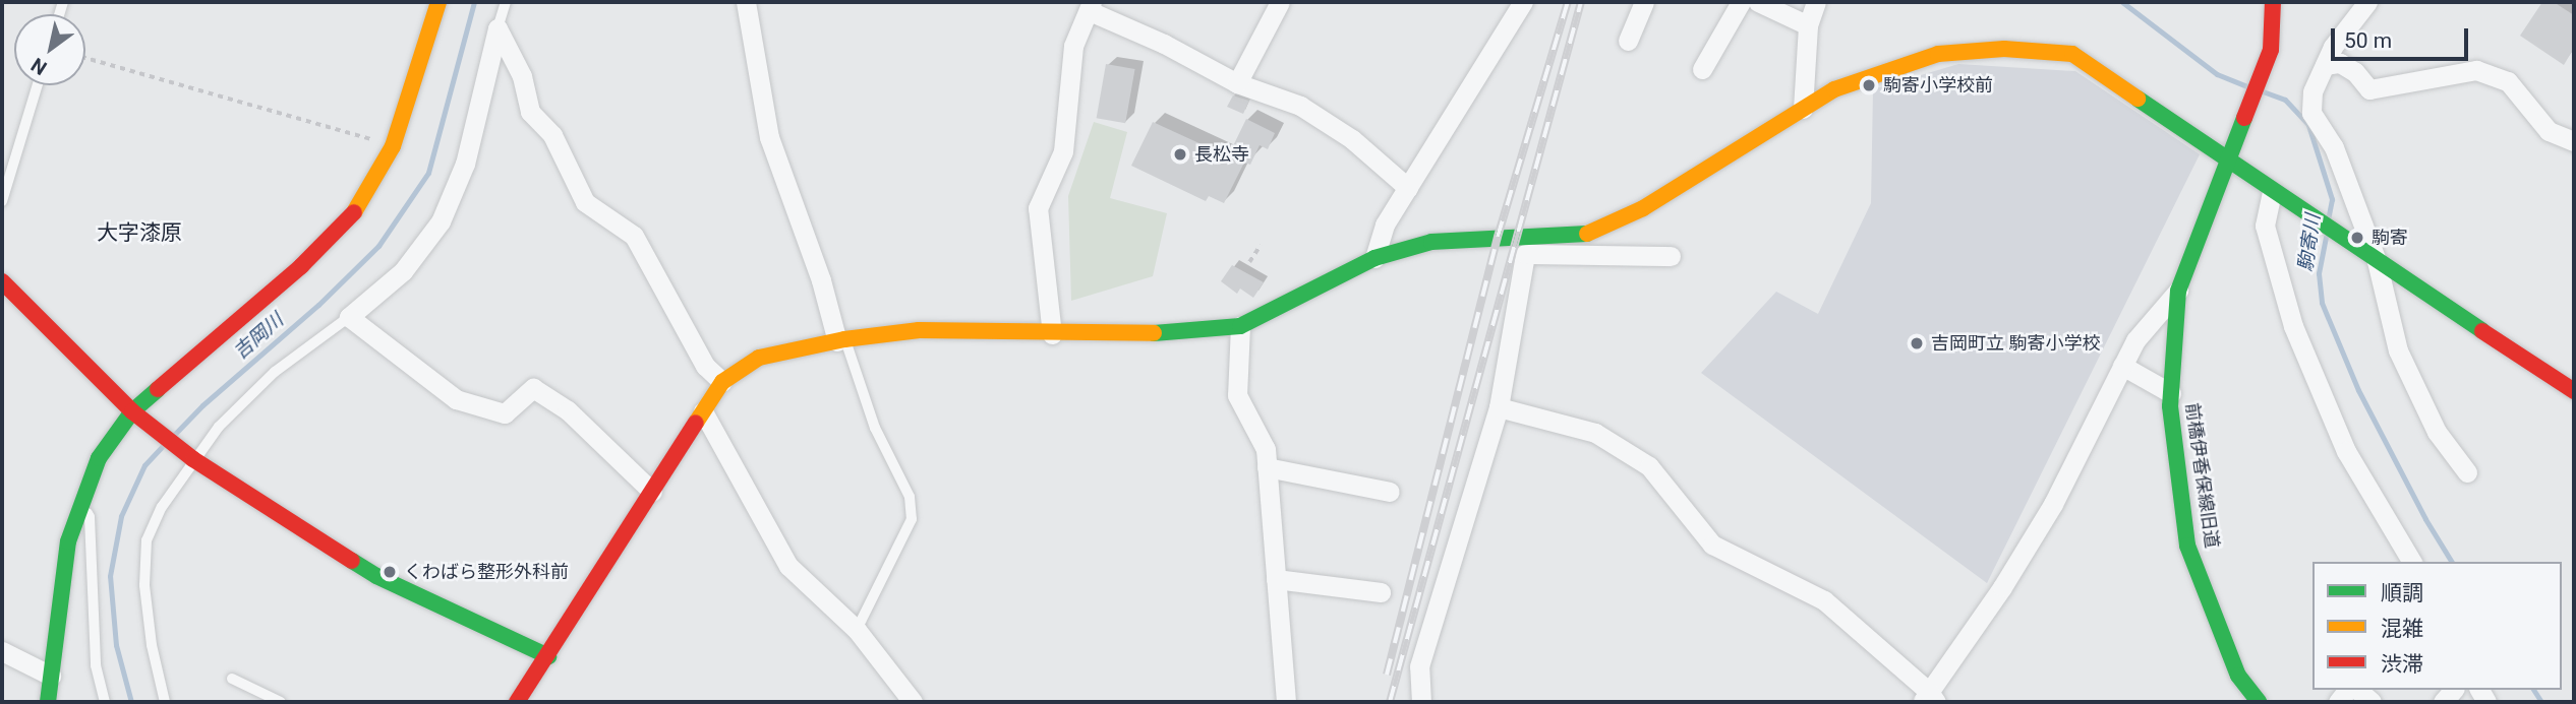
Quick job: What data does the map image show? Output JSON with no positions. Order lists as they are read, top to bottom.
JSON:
{
  "streets": {
    "street": ["前橋伊香保線旧道"]
  },
  "districts": ["大字漆原"],
  "water": ["駒寄川", "吉岡川"],
  "places": [
    "駒寄小学校前",
    "長松寺",
    "駒寄",
    "吉岡町立 駒寄小学校",
    "くわばら整形外科前"
  ],
  "legend": ["順調", "混雑", "渋滞"],
  "scale_bar": "50 m",
  "north": "bottom left"
}
